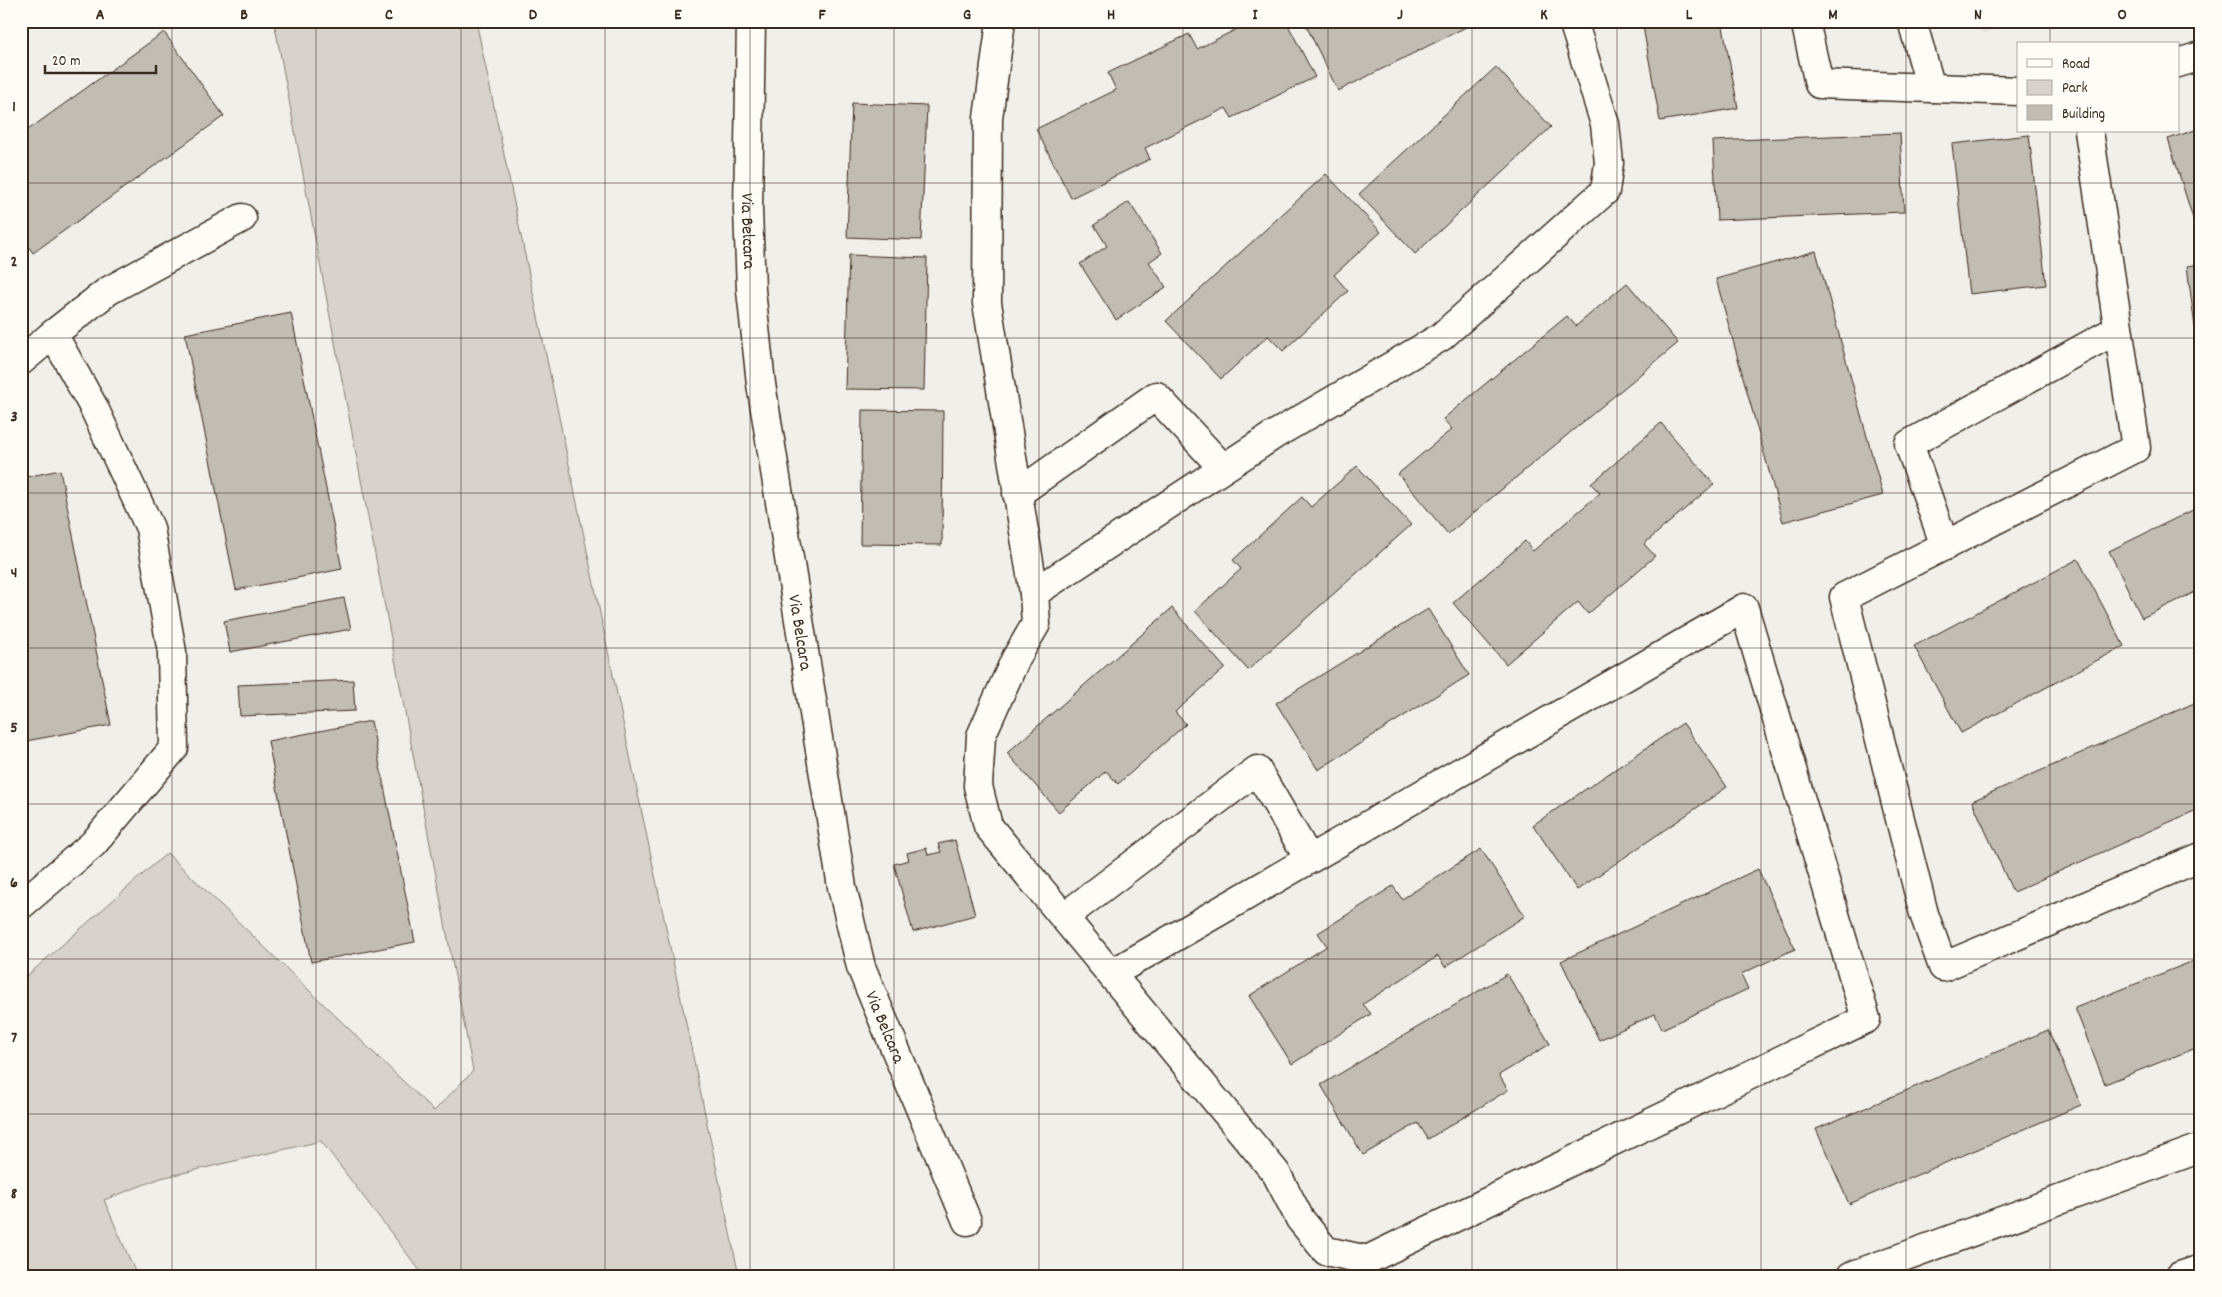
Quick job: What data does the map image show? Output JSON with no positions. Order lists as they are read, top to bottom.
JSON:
{
  "streets": {
    "street": ["Via Belcara"]
  },
  "legend": ["Road", "Park", "Building"],
  "scale_bar": "20 m",
  "grid": {
    "columns": [
      "A",
      "B",
      "C",
      "D",
      "E",
      "F",
      "G",
      "H",
      "I",
      "J",
      "K",
      "L",
      "M",
      "N",
      "O"
    ],
    "rows": [
      "1",
      "2",
      "3",
      "4",
      "5",
      "6",
      "7",
      "8"
    ]
  }
}
